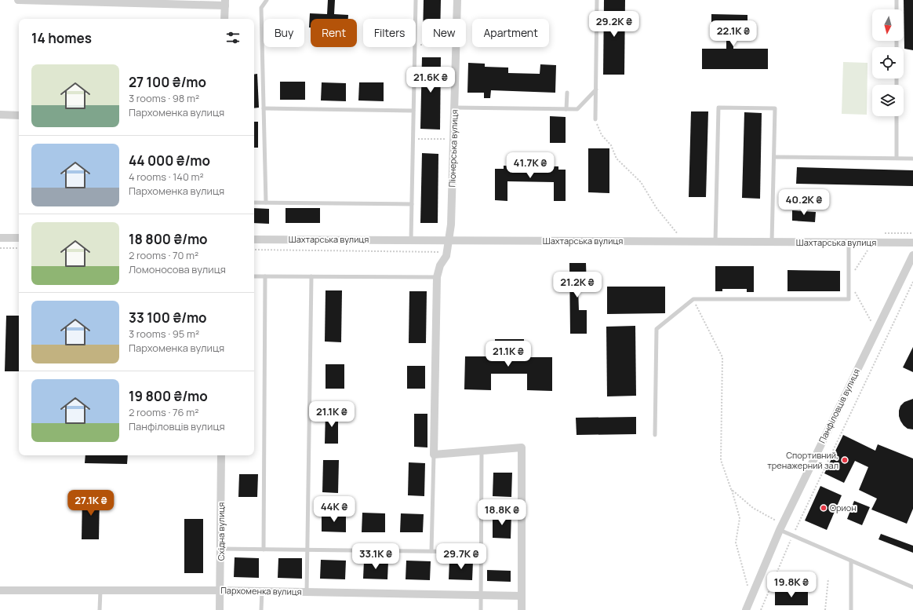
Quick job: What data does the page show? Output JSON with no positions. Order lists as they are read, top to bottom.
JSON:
{
  "streets": {
    "street": [
      "Піонерська вулиця",
      "Шахтарська вулиця",
      "Панфіловців вулиця",
      "Східна вулиця",
      "Пархоменка вулиця"
    ]
  },
  "crossings": [
    ["Піонерська вулиця", "Шахтарська вулиця"],
    ["Східна вулиця", "Пархоменка вулиця"]
  ],
  "places": ["Спортивний, тренажерний зал", "Орион"],
  "north": "bottom",
  "page": {
    "price": [
      "29.2K ₴",
      "22.1K ₴",
      "21.6K ₴",
      "41.7K ₴",
      "40.2K ₴",
      "21.2K ₴",
      "21.1K ₴",
      "21.1K ₴",
      "27.1K ₴",
      "44K ₴",
      "18.8K ₴",
      "33.1K ₴",
      "29.7K ₴",
      "19.8K ₴"
    ],
    "chip": [
      "Buy",
      "Rent",
      "Filters",
      "New",
      "Apartment"
    ],
    "heading": "14 homes",
    "list": [
      {
        "name": "27 100 ₴/mo",
        "note": "3 rooms · 98 m² · Пархоменка вулиця"
      },
      {
        "name": "44 000 ₴/mo",
        "note": "4 rooms · 140 m² · Пархоменка вулиця"
      },
      {
        "name": "18 800 ₴/mo",
        "note": "2 rooms · 70 m² · Ломоносова вулиця"
      },
      {
        "name": "33 100 ₴/mo",
        "note": "3 rooms · 95 m² · Пархоменка вулиця"
      },
      {
        "name": "19 800 ₴/mo",
        "note": "2 rooms · 76 m² · Панфіловців вулиця"
      }
    ]
  }
}
